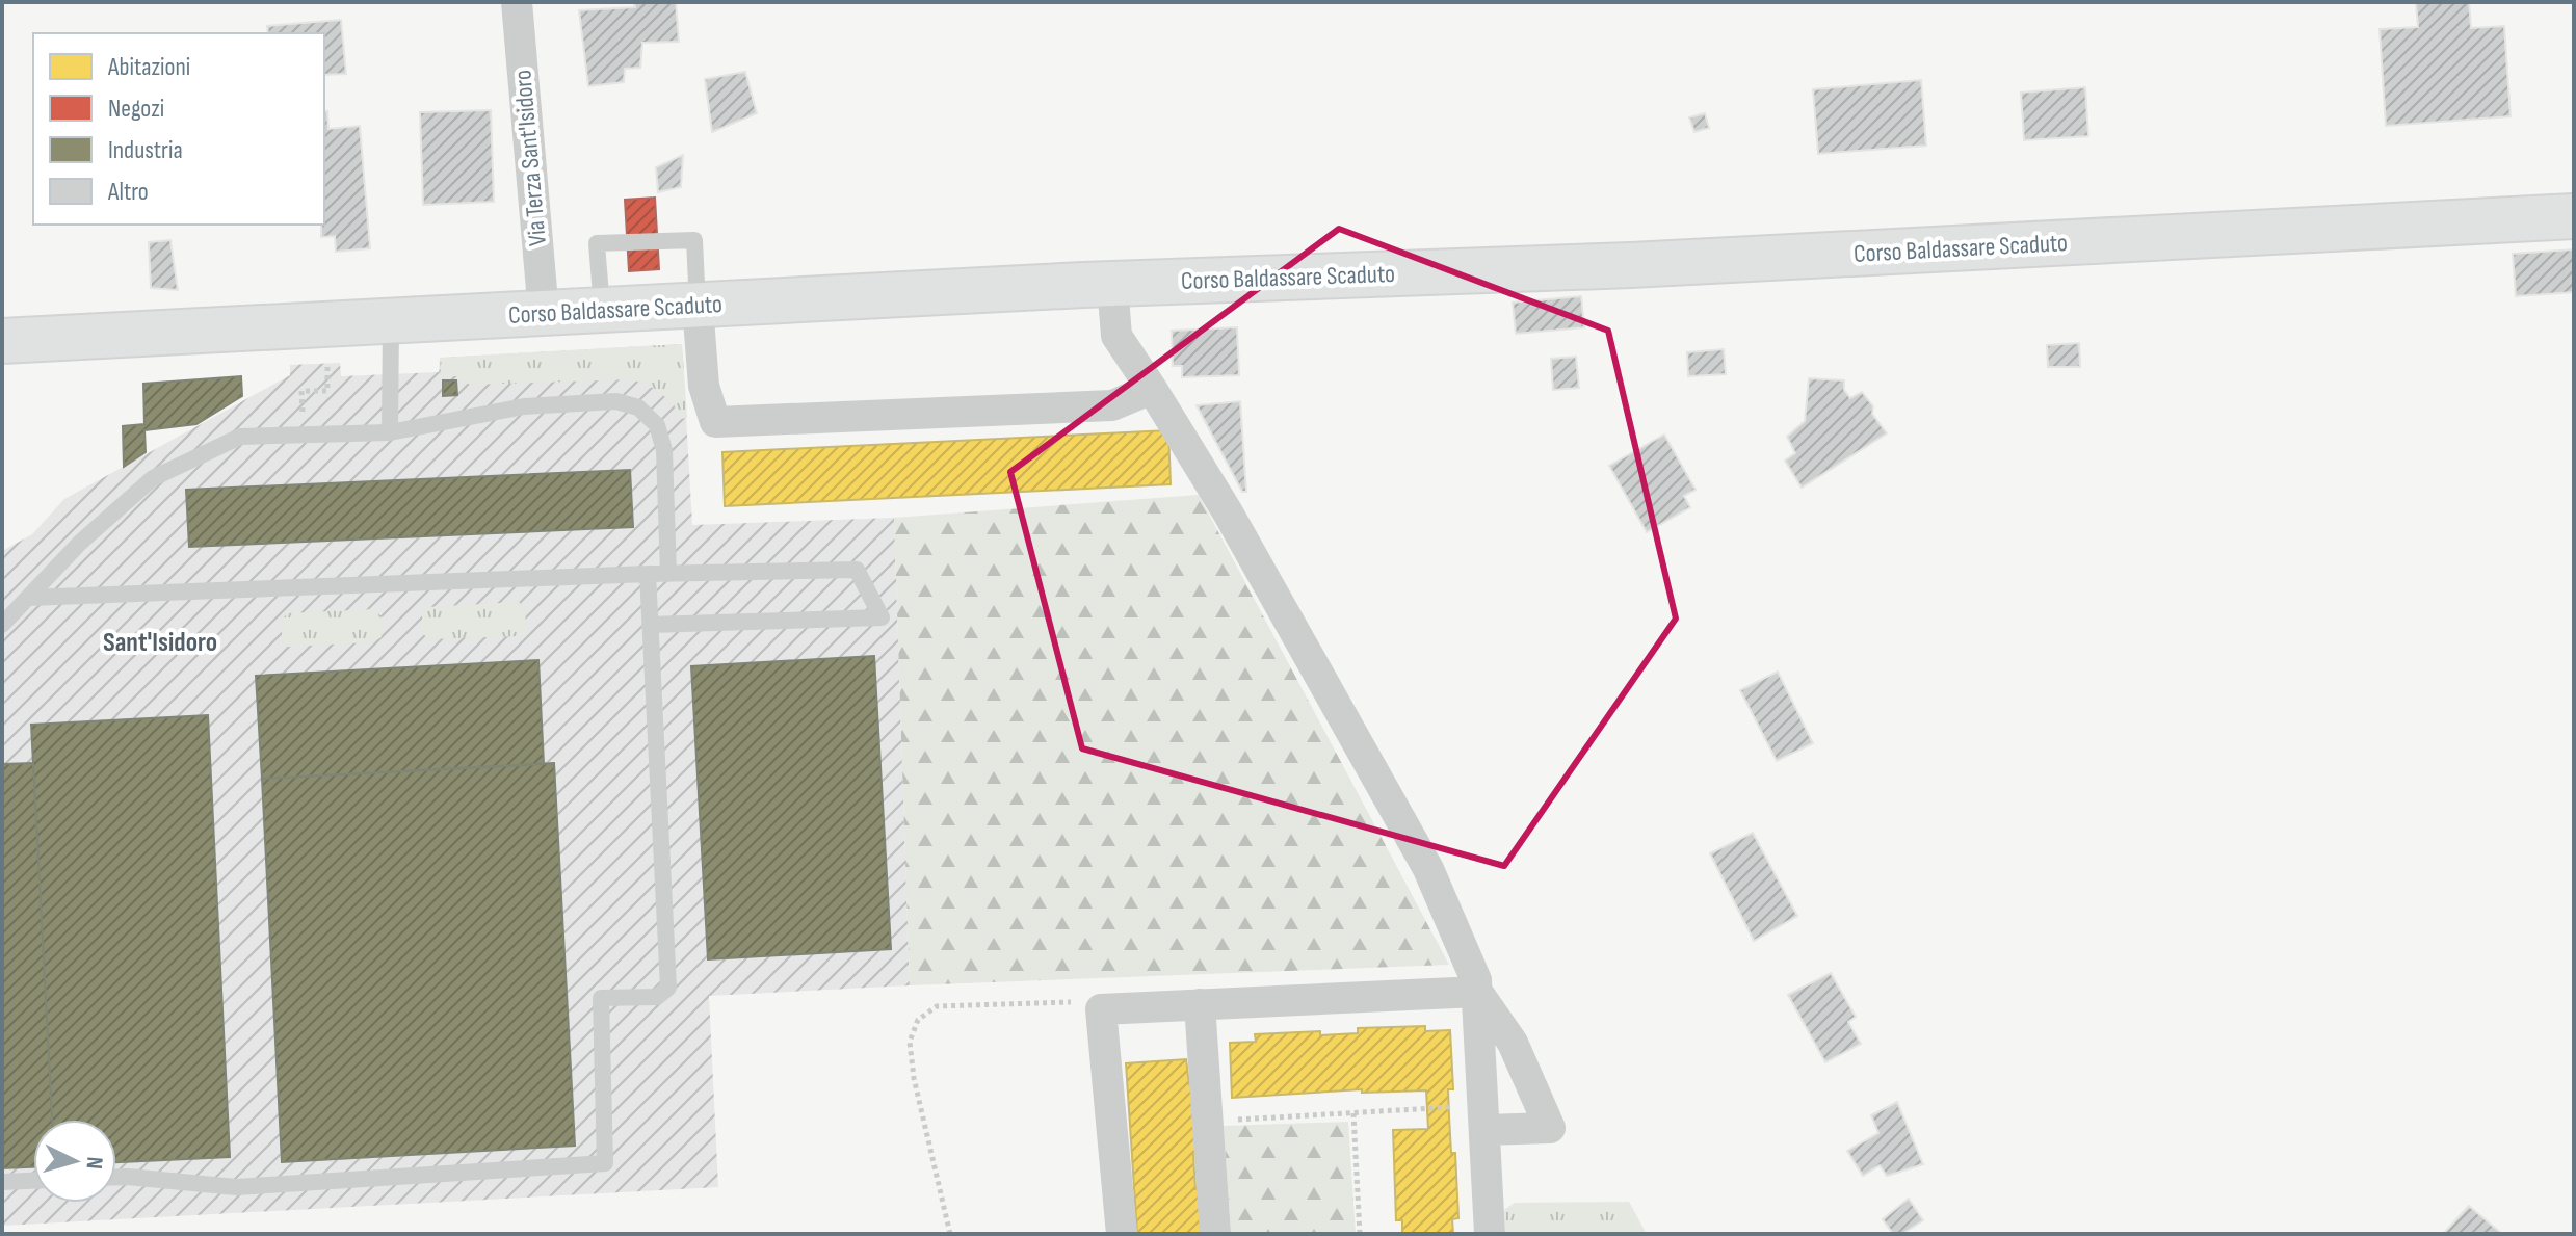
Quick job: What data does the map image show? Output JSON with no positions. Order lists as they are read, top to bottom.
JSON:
{
  "streets": {
    "street": ["Via Terza Sant'Isidoro", "Corso Baldassare Scaduto"]
  },
  "crossings": [
    ["Via Terza Sant'Isidoro", "Corso Baldassare Scaduto"]
  ],
  "districts": ["Sant'Isidoro"],
  "legend": [
    "Abitazioni",
    "Negozi",
    "Industria",
    "Altro"
  ],
  "north": "right"
}
